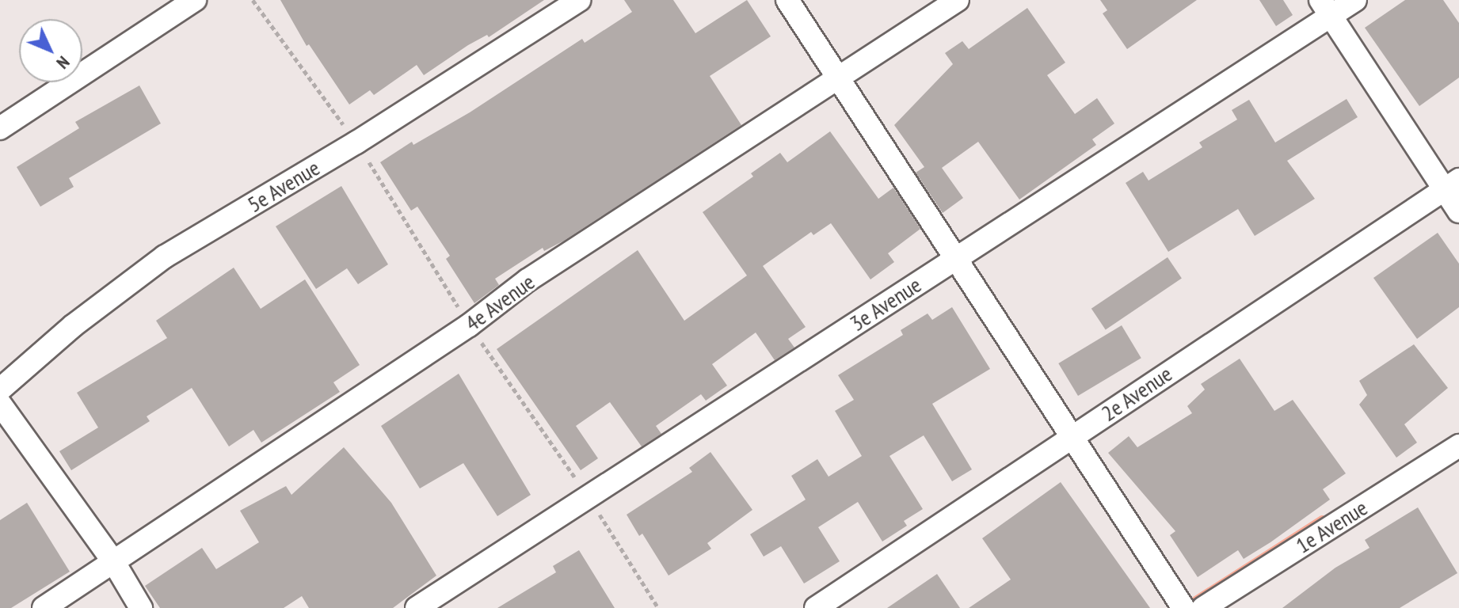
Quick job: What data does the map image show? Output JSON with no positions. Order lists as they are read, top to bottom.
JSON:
{
  "streets": {
    "street": [
      "5e Avenue",
      "4e Avenue",
      "3e Avenue",
      "2e Avenue",
      "1e Avenue"
    ]
  },
  "north": "bottom right"
}
